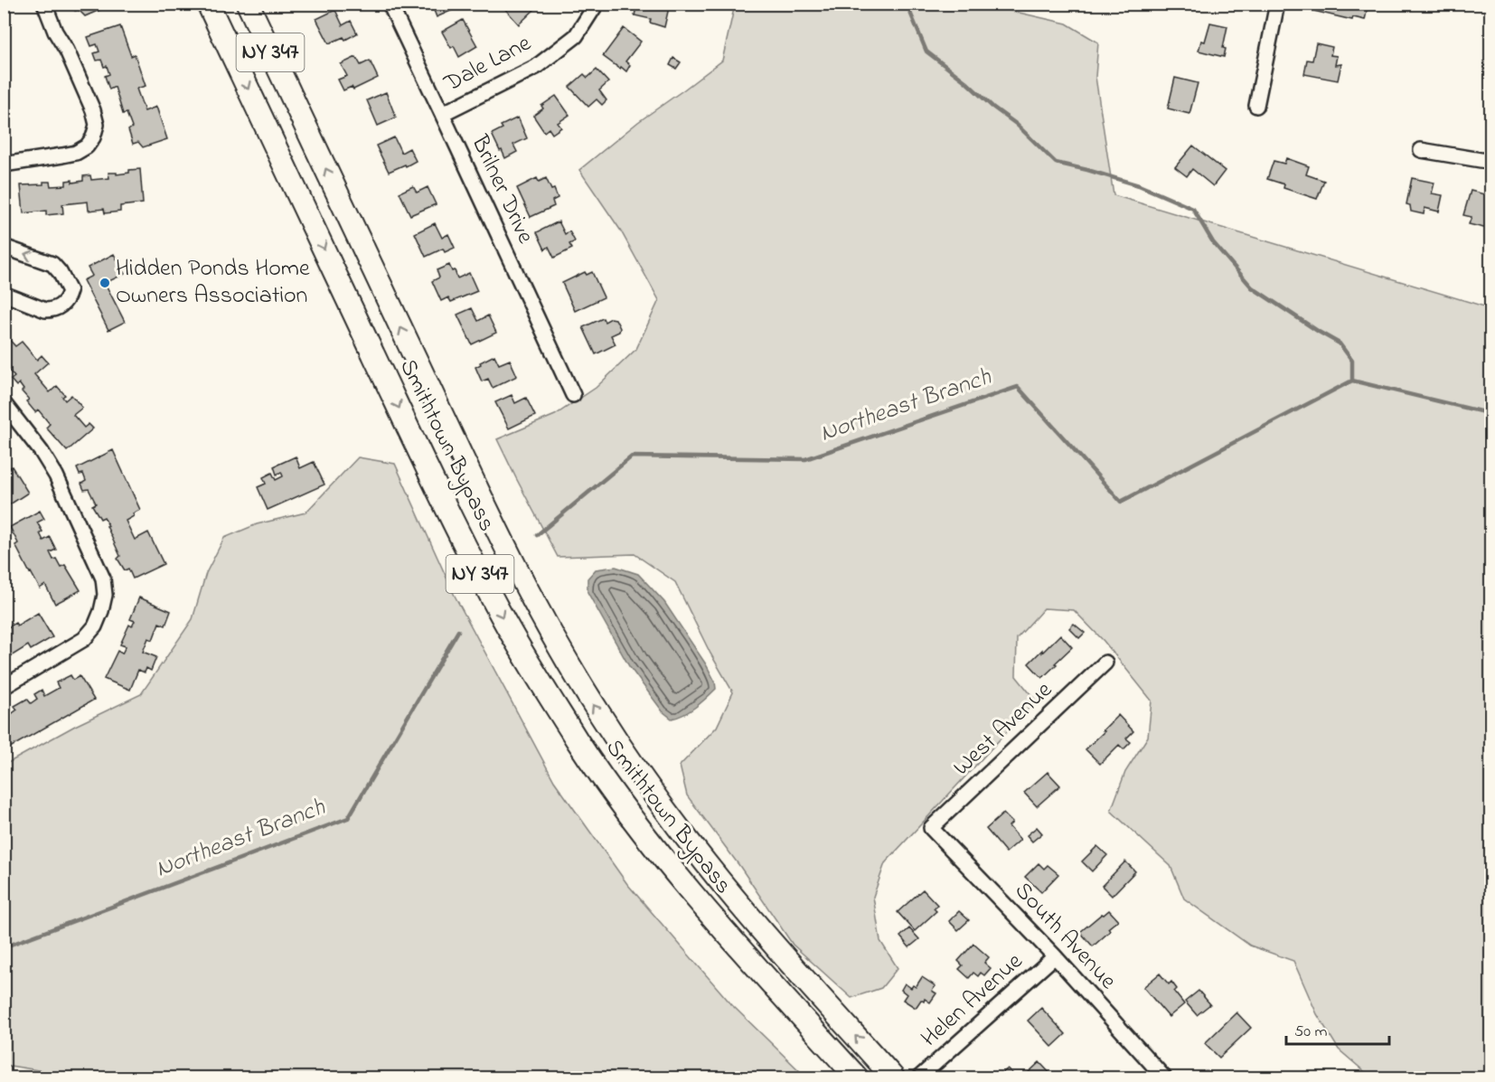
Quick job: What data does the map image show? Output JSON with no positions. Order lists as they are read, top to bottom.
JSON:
{
  "streets": {
    "highway": ["NY 347", "Smithtown Bypass"],
    "street": [
      "Dale Lane",
      "Brilner Drive",
      "West Avenue",
      "South Avenue",
      "Helen Avenue"
    ]
  },
  "crossings": [
    ["Dale Lane", "Brilner Drive"],
    ["West Avenue", "South Avenue"],
    ["South Avenue", "Helen Avenue"]
  ],
  "water": ["Northeast Branch"],
  "places": ["Hidden Ponds Home Owners Association"],
  "scale_bar": "50 m"
}
